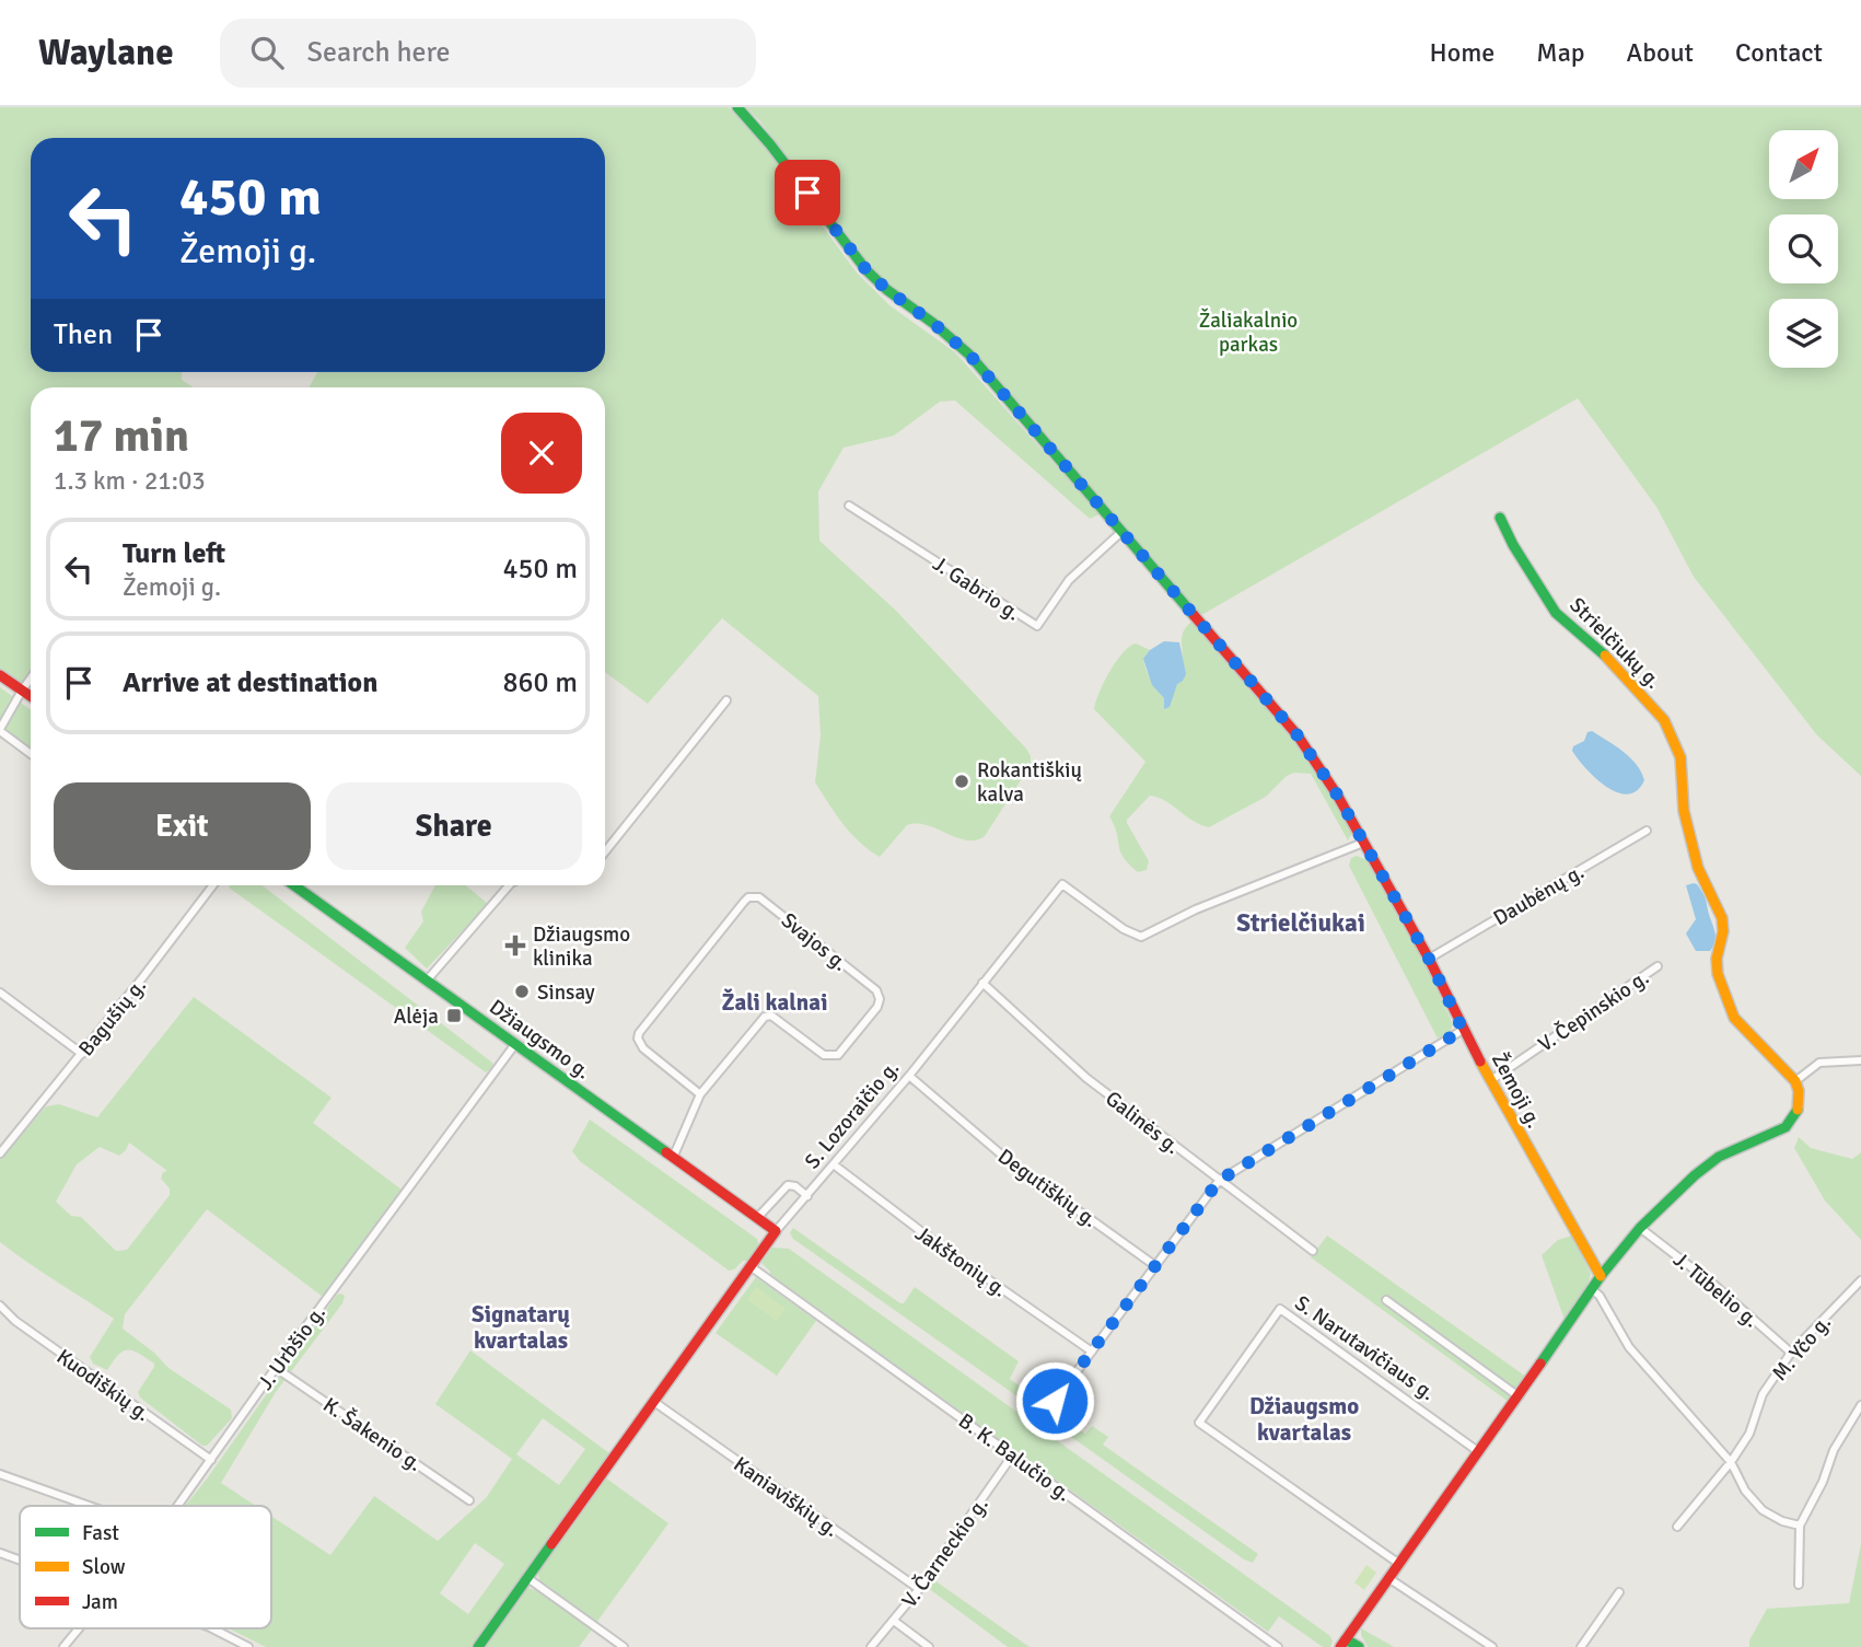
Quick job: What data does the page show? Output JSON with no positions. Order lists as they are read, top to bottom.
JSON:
{
  "streets": {
    "street": [
      "J. Gabrio g.",
      "Strielčiukų g.",
      "Daubėnų g.",
      "Svajos g.",
      "V. Čepinskio g.",
      "Bagušių g.",
      "Džiaugsmo g.",
      "Žemoji g.",
      "S. Lozoraičio g.",
      "Galinės g.",
      "Degutiškių g.",
      "Jakštonių g.",
      "J. Tūbelio g.",
      "J. Urbšio g.",
      "S. Narutavičiaus g.",
      "M. Yčo g.",
      "Kuodiškių g.",
      "K. Šakenio g.",
      "B. K. Balučio g.",
      "Kaniaviškių g.",
      "V. Čarneckio g."
    ]
  },
  "crossings": [
    ["J. Gabrio g.", "Žemoji g."],
    ["Daubėnų g.", "Žemoji g."],
    ["Svajos g.", "Džiaugsmo g."],
    ["V. Čepinskio g.", "Žemoji g."],
    ["Džiaugsmo g.", "S. Lozoraičio g."],
    ["Džiaugsmo g.", "J. Urbšio g."],
    ["Žemoji g.", "S. Lozoraičio g."],
    ["S. Lozoraičio g.", "Galinės g."],
    ["S. Lozoraičio g.", "Degutiškių g."],
    ["S. Lozoraičio g.", "Jakštonių g."],
    ["S. Lozoraičio g.", "B. K. Balučio g."],
    ["S. Lozoraičio g.", "Kaniaviškių g."],
    ["J. Tūbelio g.", "M. Yčo g."],
    ["J. Urbšio g.", "Kuodiškių g."],
    ["J. Urbšio g.", "K. Šakenio g."],
    ["B. K. Balučio g.", "V. Čarneckio g."],
    ["Kaniaviškių g.", "V. Čarneckio g."]
  ],
  "districts": [
    "Strielčiukai",
    "Žali kalnai",
    "Signatarų kvartalas",
    "Džiaugsmo kvartalas"
  ],
  "parks": ["Žaliakalnio parkas"],
  "places": {
    "other": ["Rokantiškių kalva", "Sinsay"],
    "health": ["Džiaugsmo klinika"],
    "transit": ["Alėja"]
  },
  "legend": ["Fast", "Slow", "Jam"],
  "north": "top right",
  "page": {
    "header": "Waylane",
    "search": "Search here",
    "nav": [
      "Home",
      "Map",
      "About",
      "Contact"
    ],
    "turn": ["450 m", "Žemoji g."],
    "then": "Then",
    "heading": ["17 min", "1.3 km · 21:03"],
    "list": [
      {
        "name": "Turn left",
        "note": "Žemoji g.",
        "value": "450 m"
      },
      {
        "name": "Arrive at destination",
        "value": "860 m"
      }
    ],
    "buttons": ["Exit", "Share"]
  }
}
